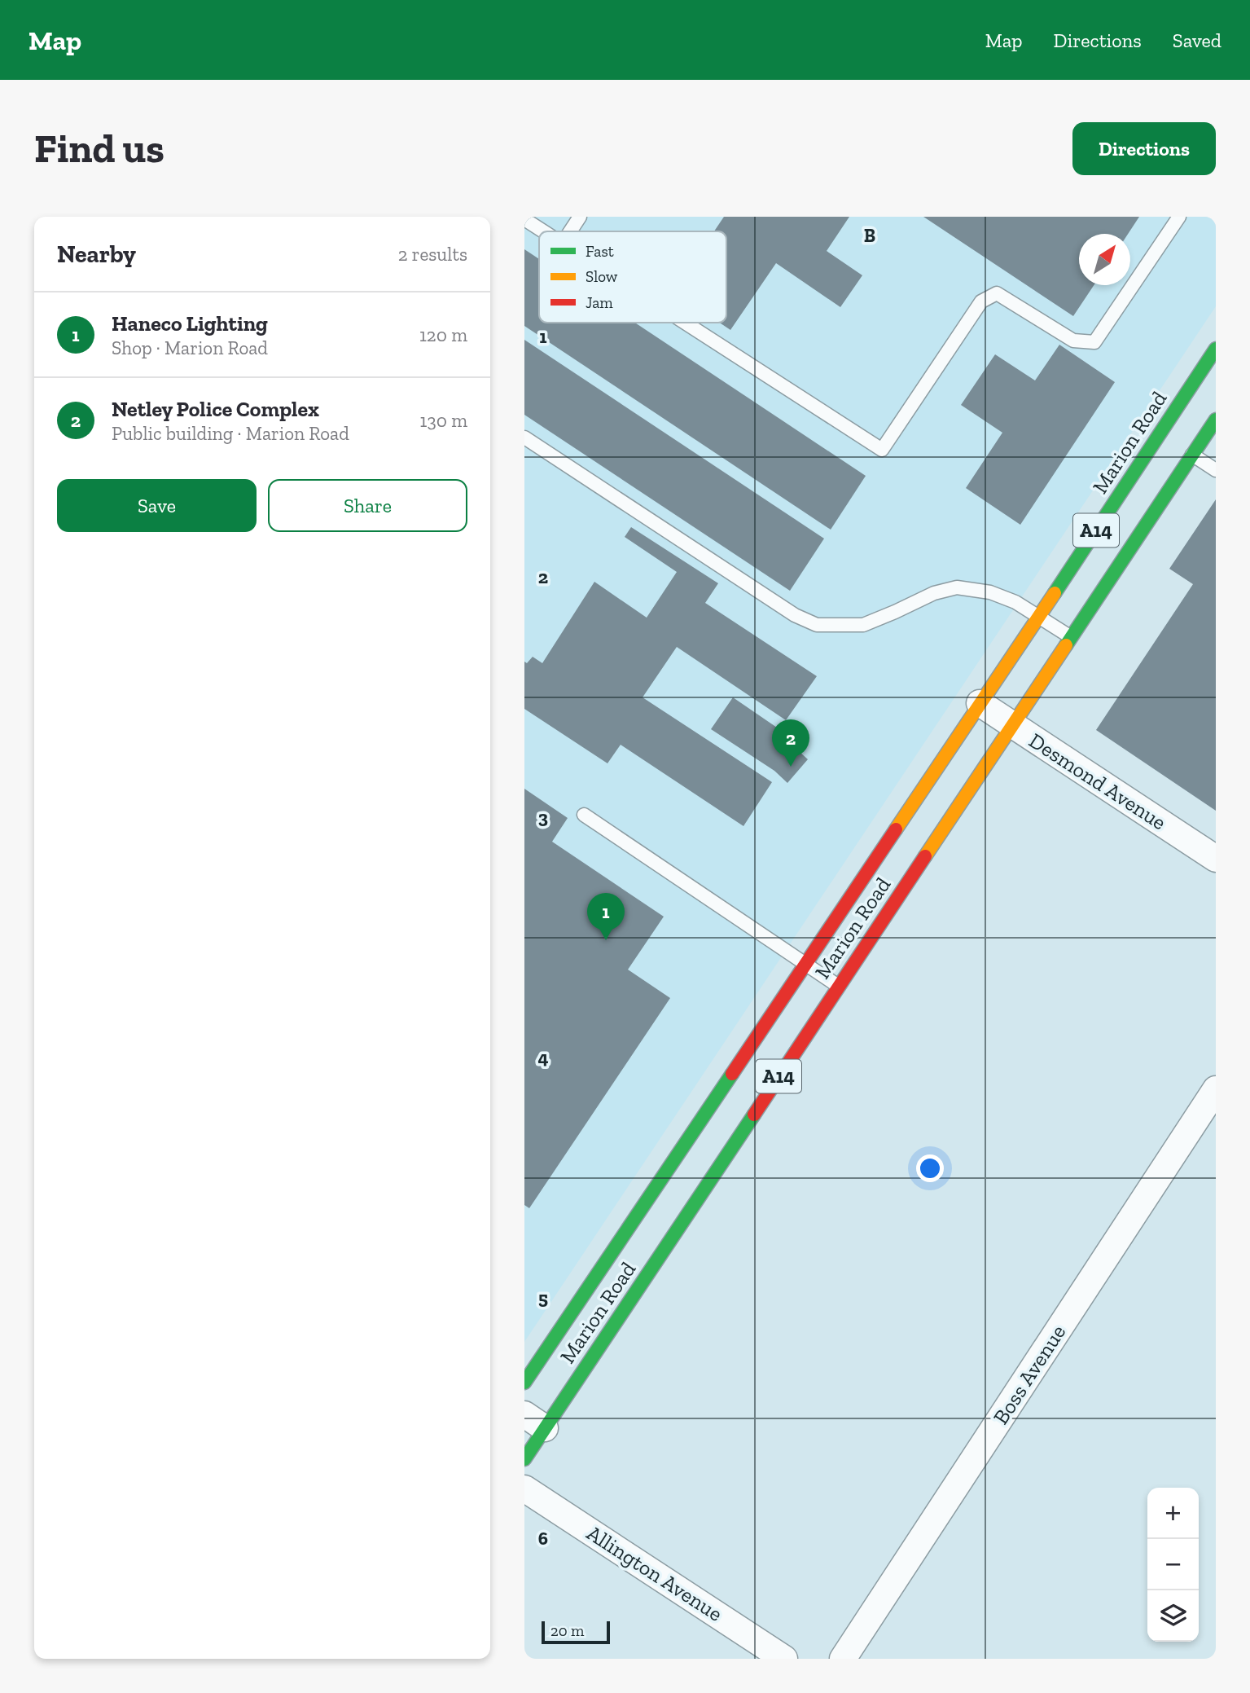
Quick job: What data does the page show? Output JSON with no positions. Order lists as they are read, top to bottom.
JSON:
{
  "streets": {
    "main road": ["Marion Road", "A14"],
    "street": ["Desmond Avenue", "Boss Avenue", "Allington Avenue"]
  },
  "crossings": [
    ["Marion Road", "Desmond Avenue"]
  ],
  "legend": ["Fast", "Slow", "Jam"],
  "scale_bar": "20 m",
  "north": "top right",
  "page": {
    "header": "Map",
    "nav": ["Map", "Directions", "Saved"],
    "buttons": [
      "Directions",
      ["Save", "Share"]
    ],
    "title": "Find us",
    "heading": ["Nearby", "2 results"],
    "list": [
      {
        "mark": "1",
        "name": "Haneco Lighting",
        "note": "Shop · Marion Road",
        "value": "120 m"
      },
      {
        "mark": "2",
        "name": "Netley Police Complex",
        "note": "Public building · Marion Road",
        "value": "130 m"
      }
    ],
    "pins": ["2", "1"],
    "map_buttons": ["+", "−"],
    "scale": "20 m"
  },
  "grid": {
    "columns": ["B"],
    "rows": [
      "1",
      "2",
      "3",
      "4",
      "5",
      "6"
    ]
  }
}
